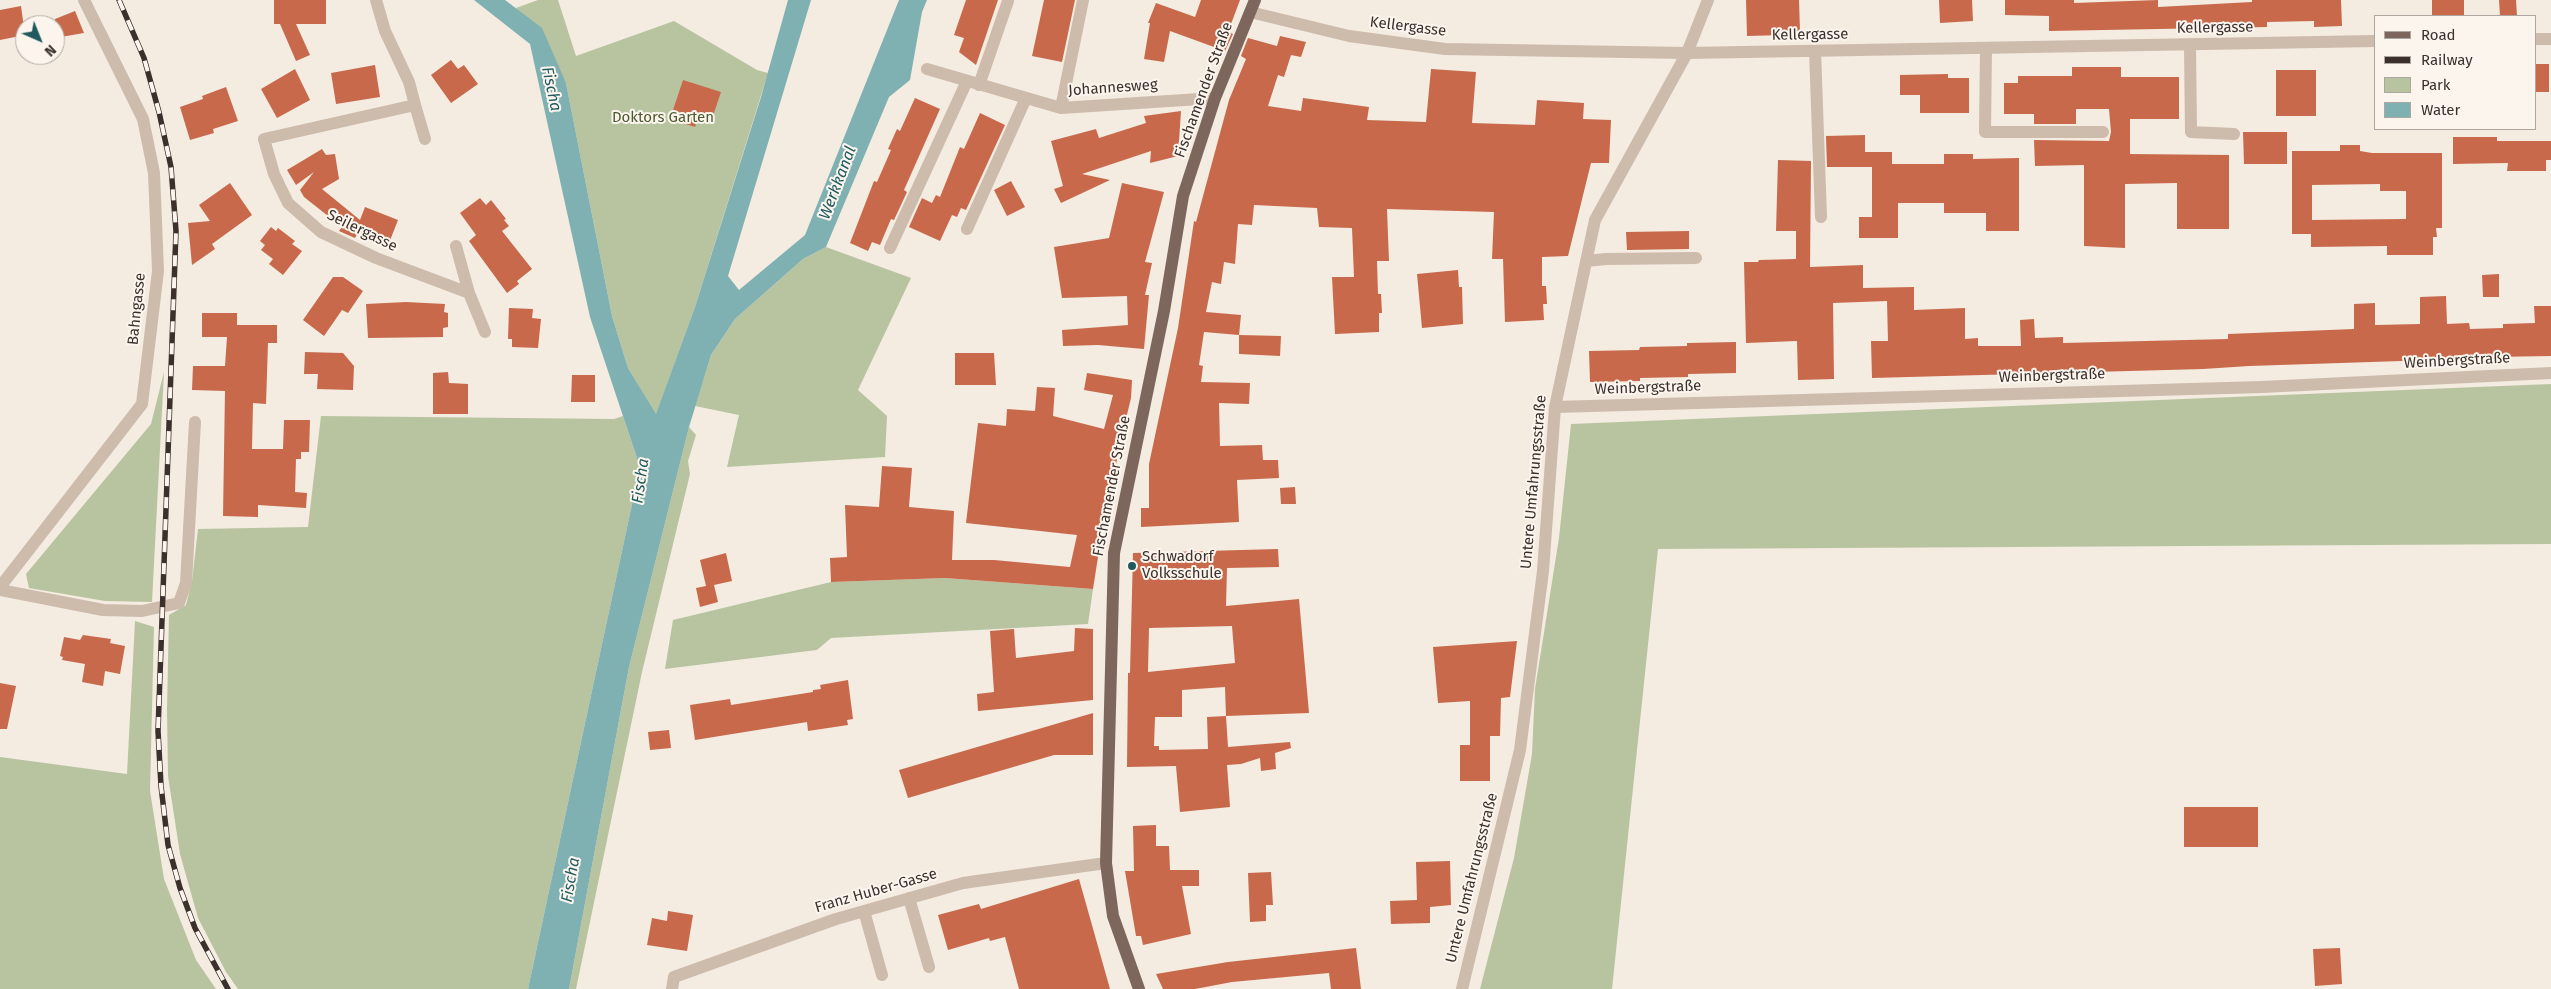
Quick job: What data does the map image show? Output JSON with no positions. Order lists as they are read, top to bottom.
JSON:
{
  "streets": {
    "main road": ["Fischamender Straße"],
    "street": [
      "Kellergasse",
      "Johannesweg",
      "Seilergasse",
      "Bahngasse",
      "Weinbergstraße",
      "Untere Umfahrungsstraße",
      "Franz Huber-Gasse"
    ]
  },
  "crossings": [
    ["Kellergasse", "Fischamender Straße"],
    ["Kellergasse", "Untere Umfahrungsstraße"],
    ["Johannesweg", "Fischamender Straße"],
    ["Fischamender Straße", "Franz Huber-Gasse"],
    ["Weinbergstraße", "Untere Umfahrungsstraße"]
  ],
  "water": ["Fischa", "Werkkanal"],
  "parks": ["Doktors Garten"],
  "places": ["Schwadorf Volksschule"],
  "legend": [
    "Road",
    "Railway",
    "Park",
    "Water"
  ],
  "north": "bottom right"
}
